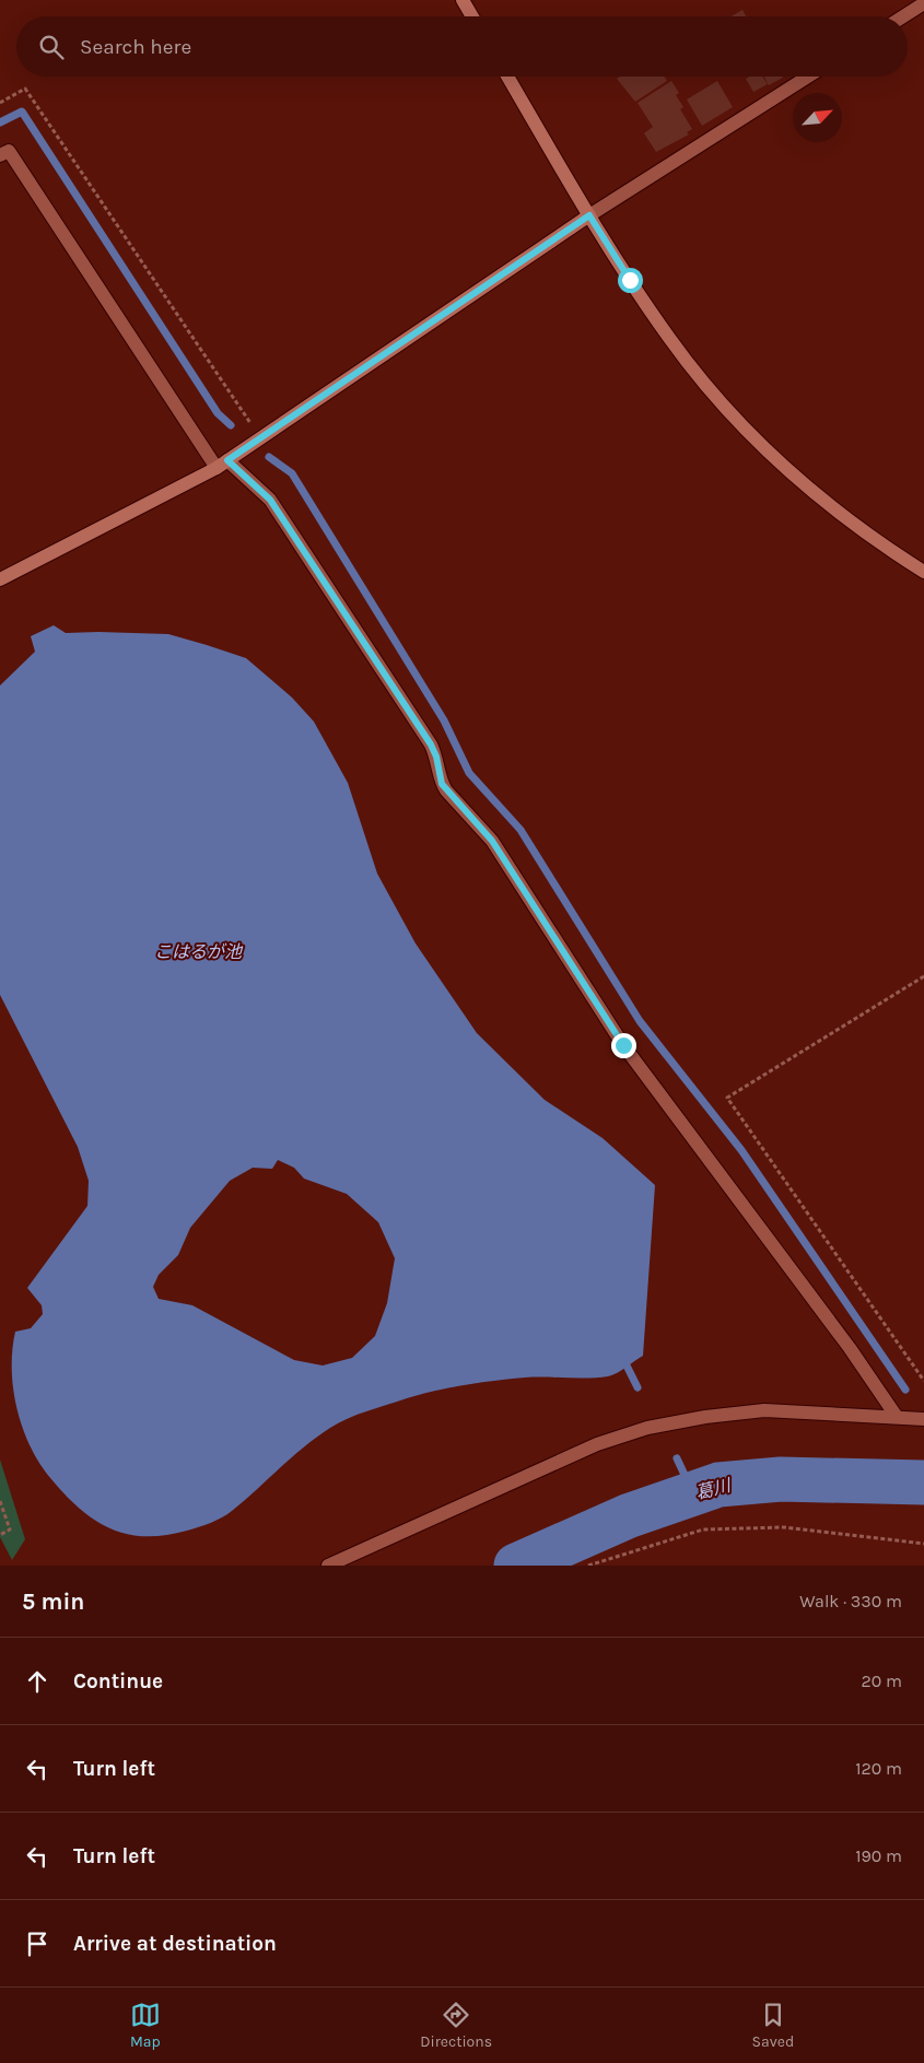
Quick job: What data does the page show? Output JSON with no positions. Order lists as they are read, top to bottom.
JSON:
{
  "water": ["こはるが池", "葛川"],
  "north": "top right",
  "page": {
    "search": "Search here",
    "heading": ["5 min", "Walk · 330 m"],
    "list": [
      ["Continue", "20 m"],
      ["Turn left", "120 m"],
      ["Turn left", "190 m"],
      "Arrive at destination"
    ],
    "nav": ["Map", "Directions", "Saved"]
  }
}
